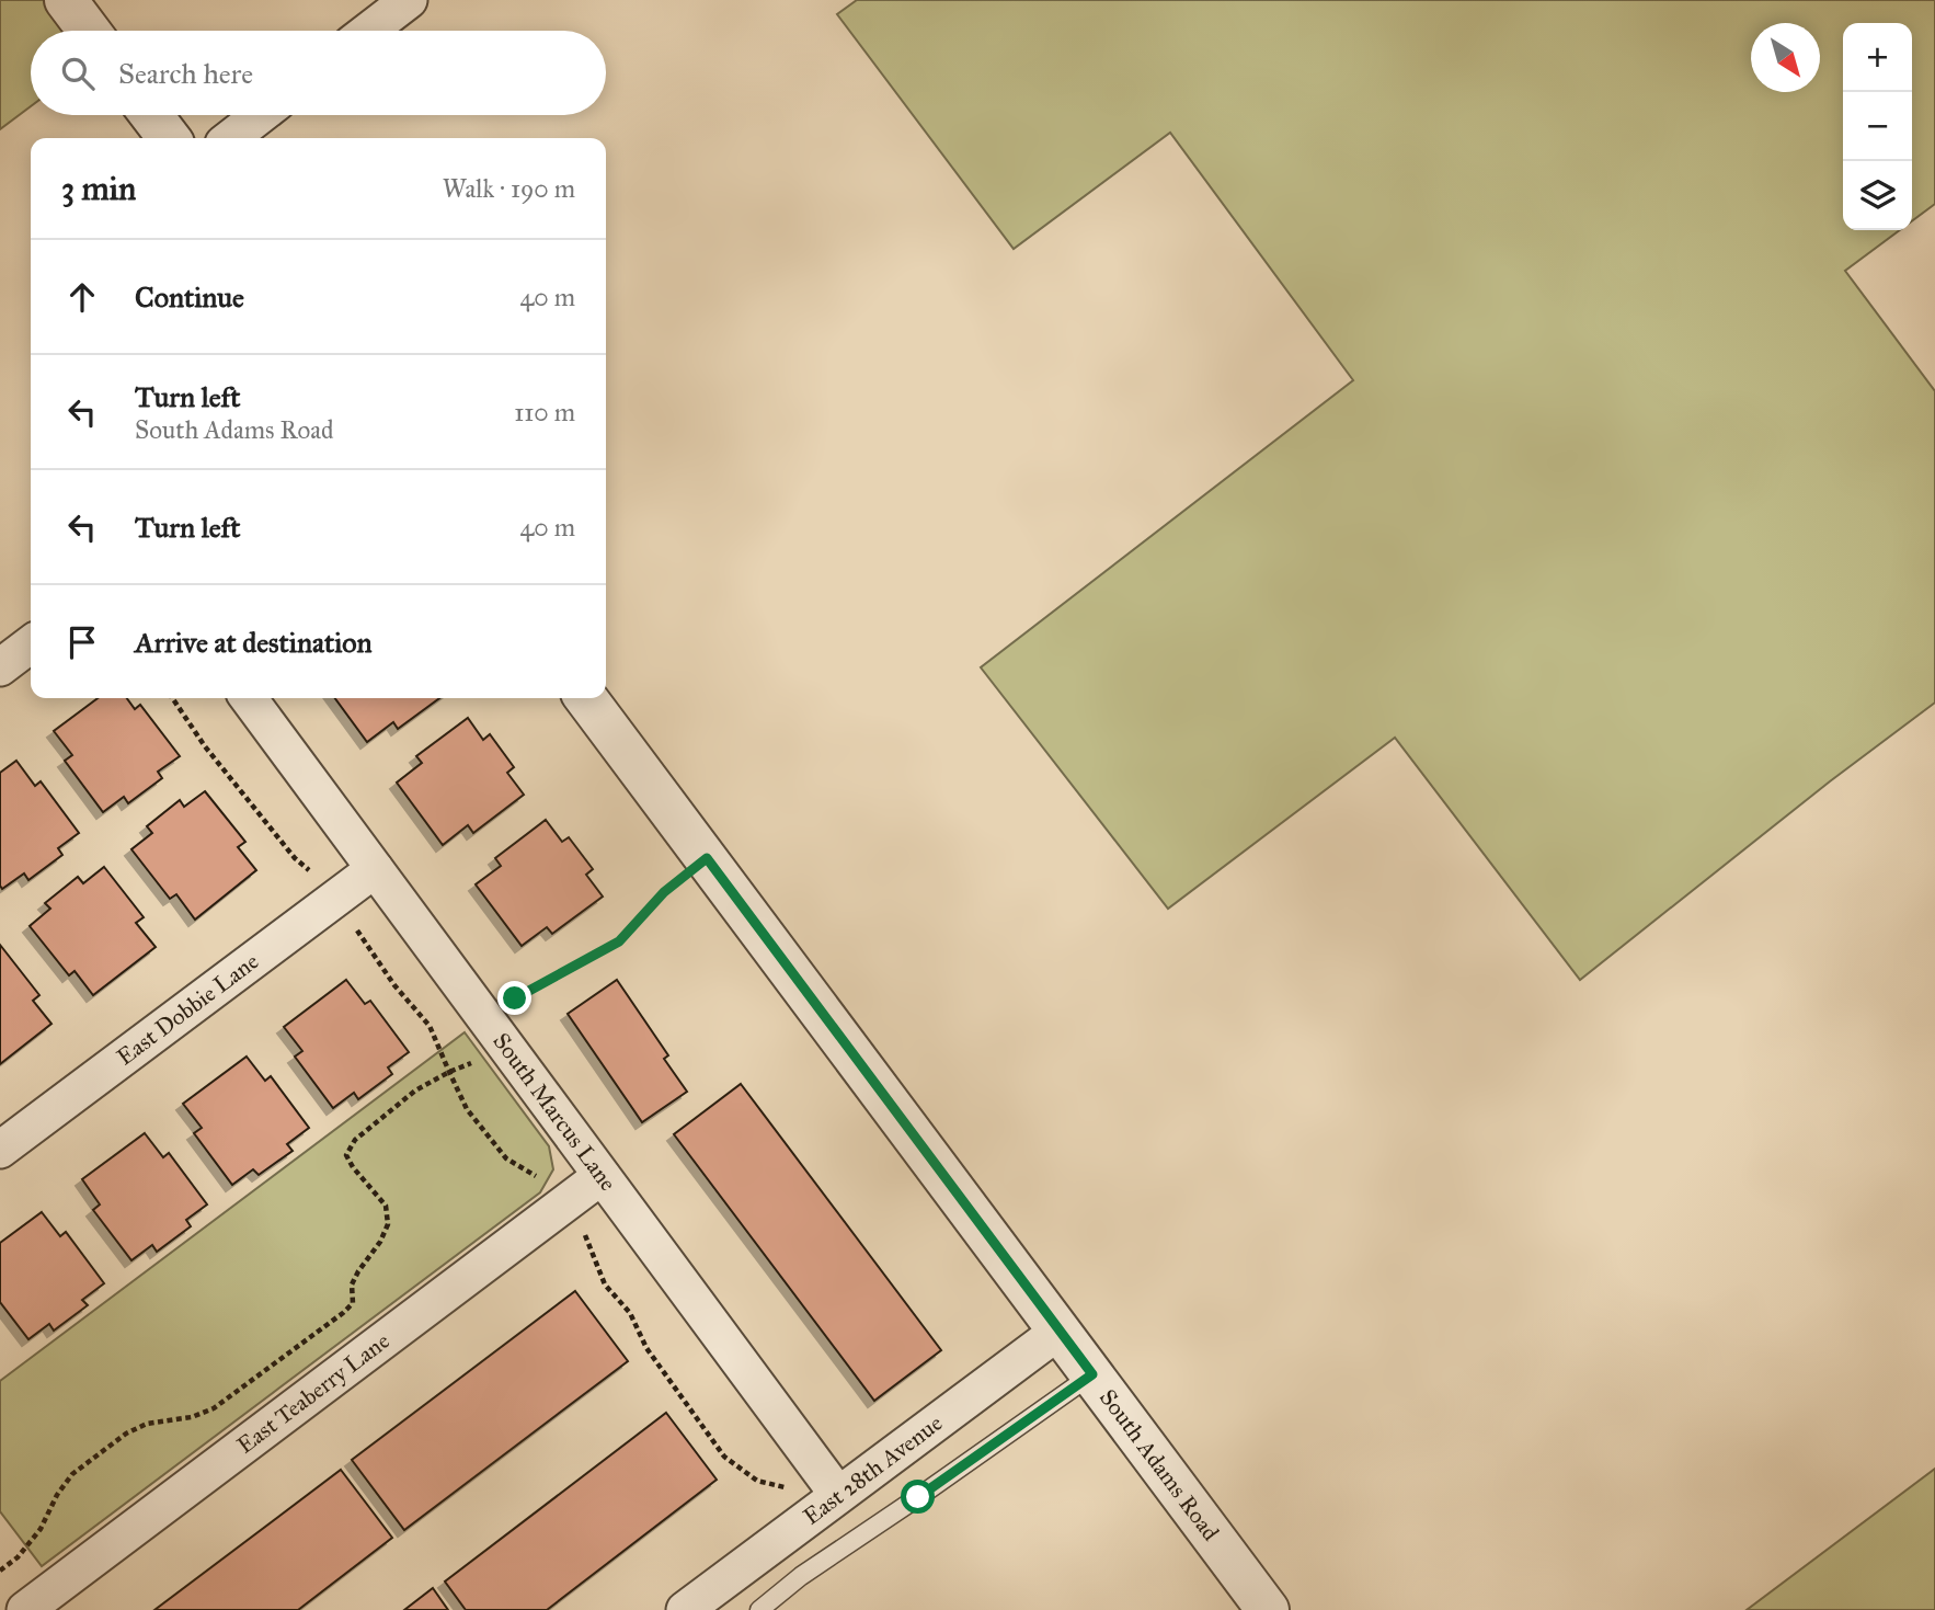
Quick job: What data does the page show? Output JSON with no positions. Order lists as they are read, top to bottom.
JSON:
{
  "streets": {
    "street": [
      "East Dobbie Lane",
      "South Marcus Lane",
      "East Teaberry Lane",
      "South Adams Road",
      "East 28th Avenue"
    ]
  },
  "crossings": [
    ["East Dobbie Lane", "South Marcus Lane"],
    ["South Marcus Lane", "East Teaberry Lane"],
    ["South Marcus Lane", "East 28th Avenue"],
    ["South Adams Road", "East 28th Avenue"]
  ],
  "north": "bottom right",
  "page": {
    "map_buttons": ["+", "−"],
    "search": "Search here",
    "heading": ["3 min", "Walk · 190 m"],
    "list": [
      ["Continue", "40 m"],
      ["Turn left", "South Adams Road", "110 m"],
      ["Turn left", "40 m"],
      "Arrive at destination"
    ]
  }
}
